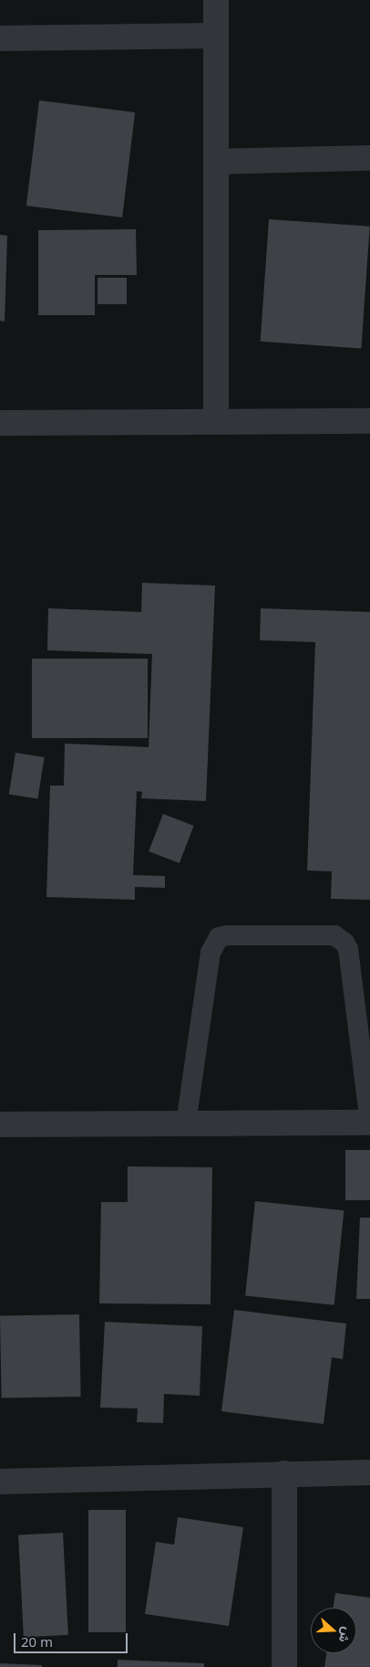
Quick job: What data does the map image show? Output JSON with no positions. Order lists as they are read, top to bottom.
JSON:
{
  "scale_bar": "20 m",
  "north": "right"
}
